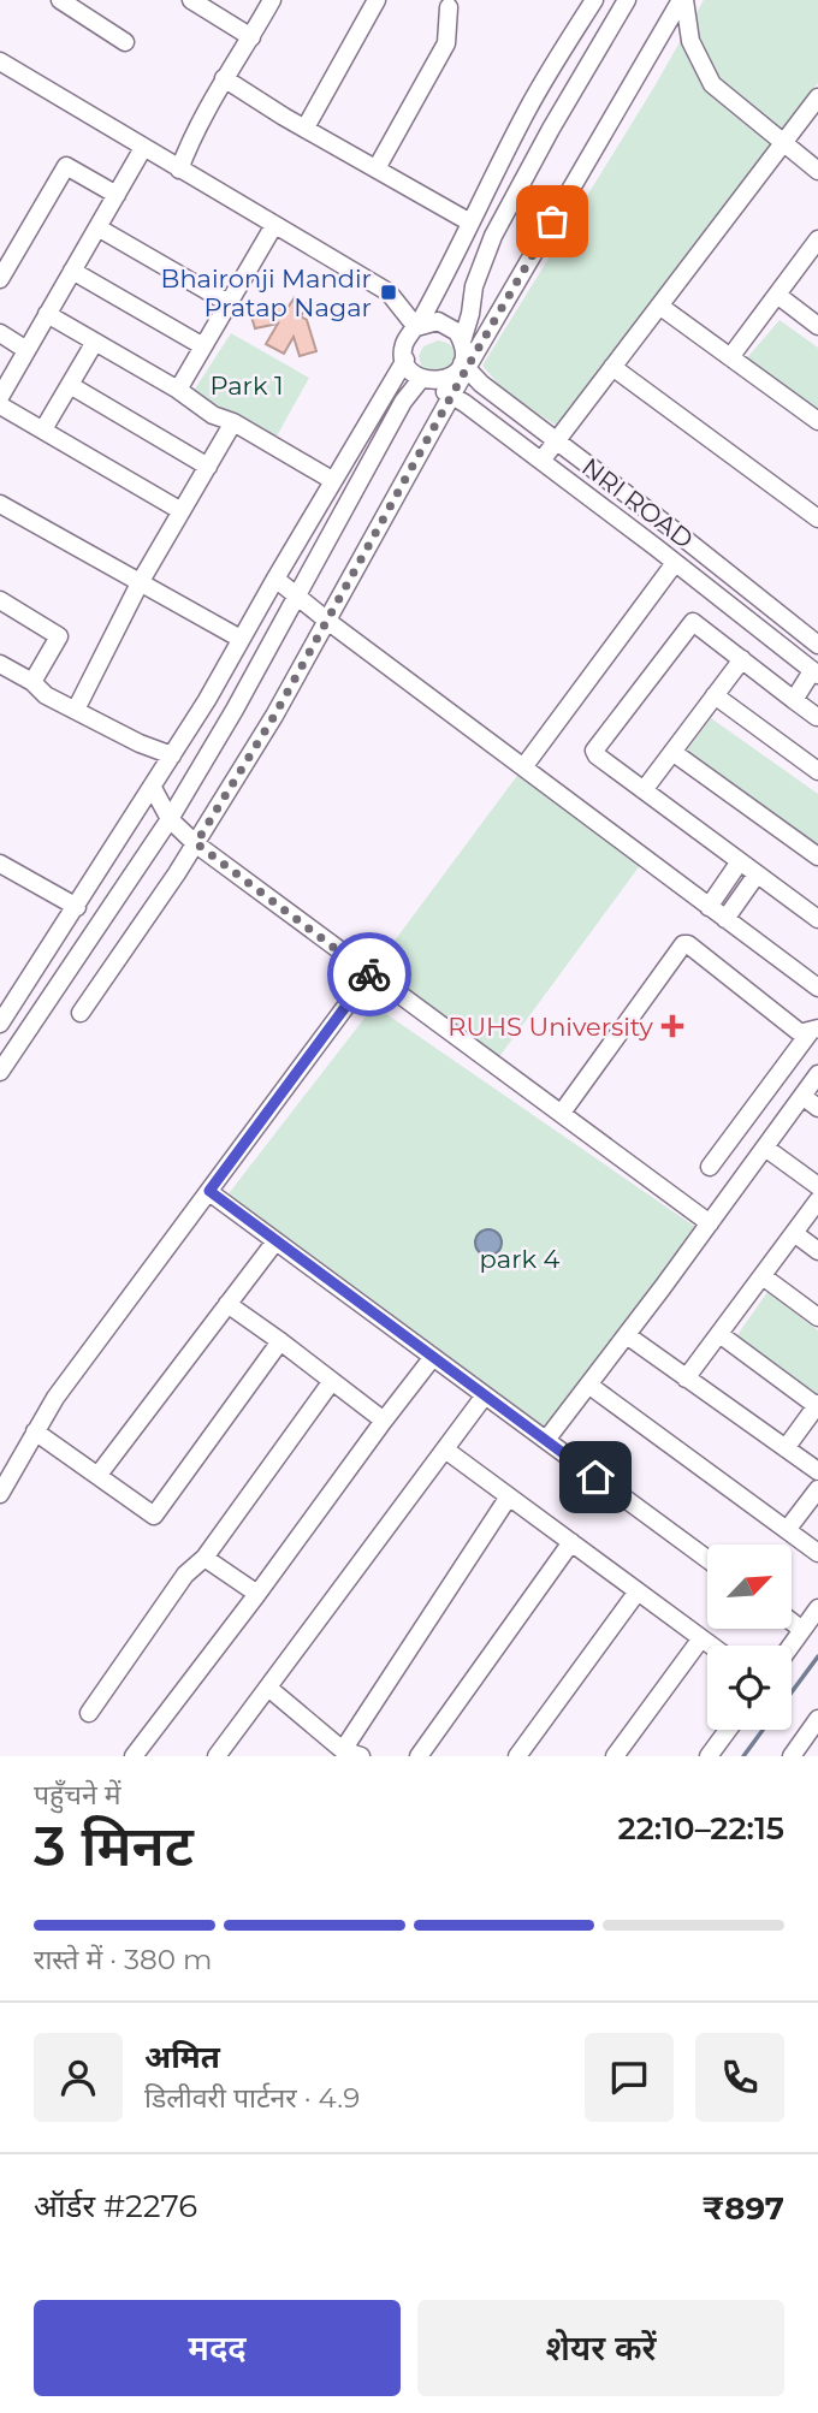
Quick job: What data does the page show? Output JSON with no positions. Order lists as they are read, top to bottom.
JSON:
{
  "streets": {
    "street": ["NRI ROAD"]
  },
  "parks": ["Park 1", "park 4"],
  "places": {
    "transit": ["Bhaironji Mandir Pratap Nagar"],
    "health": ["RUHS University"]
  },
  "north": "top right",
  "page": {
    "heading": ["3 मिनट", "पहुँचने में", "22:10–22:15"],
    "panel": [
      "अमित",
      "डिलीवरी पार्टनर · 4.9",
      "ऑर्डर #2276",
      "₹897"
    ],
    "bar": "रास्ते में · 380 m",
    "buttons": ["मदद", "शेयर करें"]
  }
}
